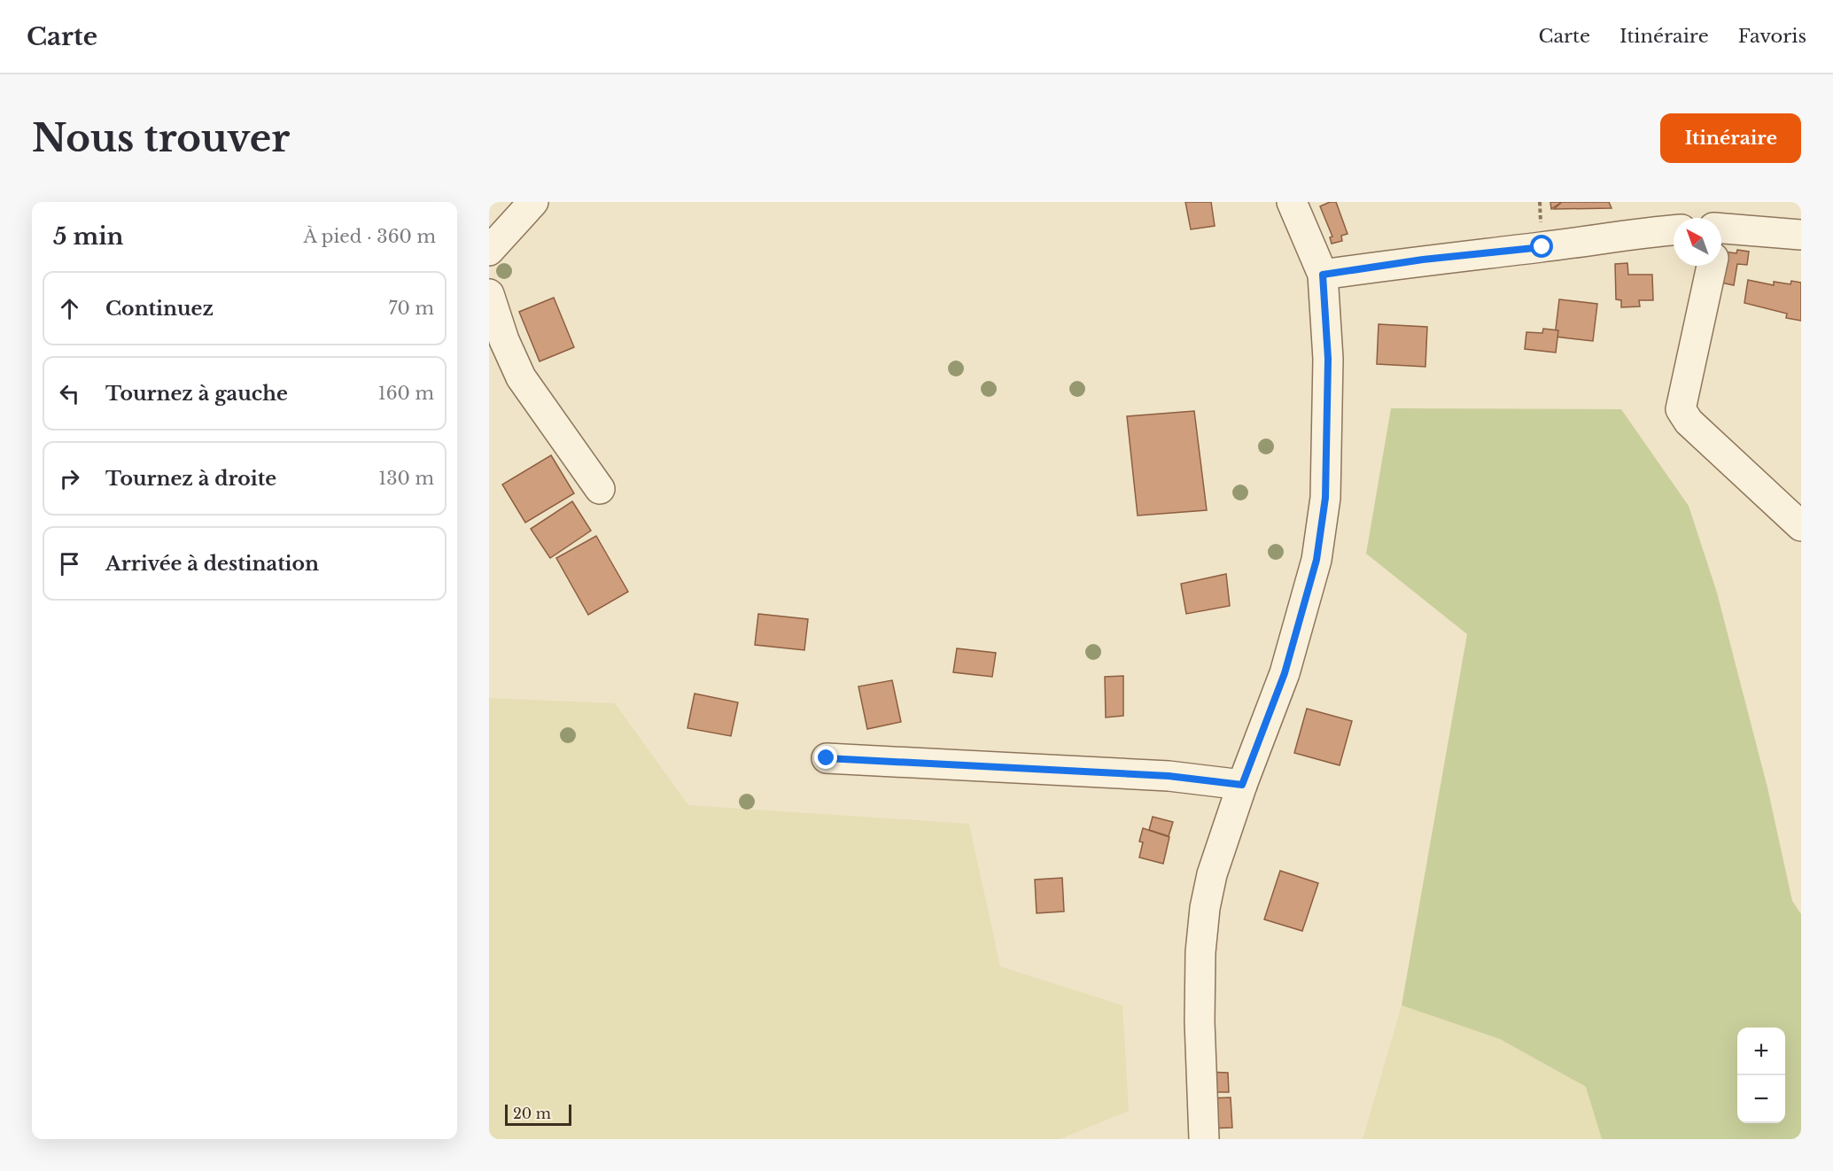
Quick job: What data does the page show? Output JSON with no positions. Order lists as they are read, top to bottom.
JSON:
{
  "scale_bar": "20 m",
  "north": "top left",
  "page": {
    "header": "Carte",
    "nav": ["Carte", "Itinéraire", "Favoris"],
    "buttons": "Itinéraire",
    "title": "Nous trouver",
    "heading": ["5 min", "À pied · 360 m"],
    "list": [
      ["Continuez", "70 m"],
      ["Tournez à gauche", "160 m"],
      ["Tournez à droite", "130 m"],
      "Arrivée à destination"
    ],
    "map_buttons": ["+", "−"],
    "scale": "20 m"
  }
}
